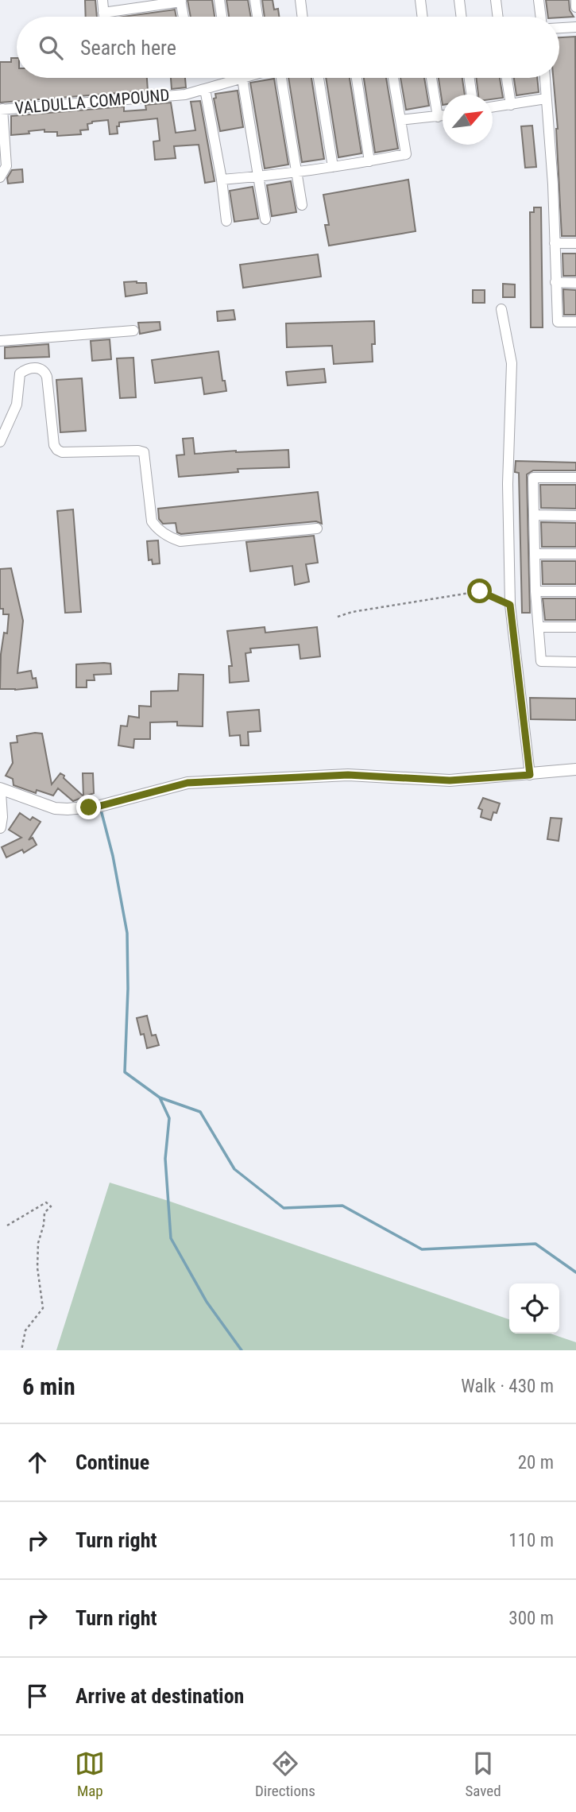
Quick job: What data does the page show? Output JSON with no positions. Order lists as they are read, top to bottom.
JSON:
{
  "streets": {
    "street": ["VALDULLA COMPOUND"]
  },
  "north": "top right",
  "page": {
    "search": "Search here",
    "heading": ["6 min", "Walk · 430 m"],
    "list": [
      ["Continue", "20 m"],
      ["Turn right", "110 m"],
      ["Turn right", "300 m"],
      "Arrive at destination"
    ],
    "nav": ["Map", "Directions", "Saved"]
  }
}
